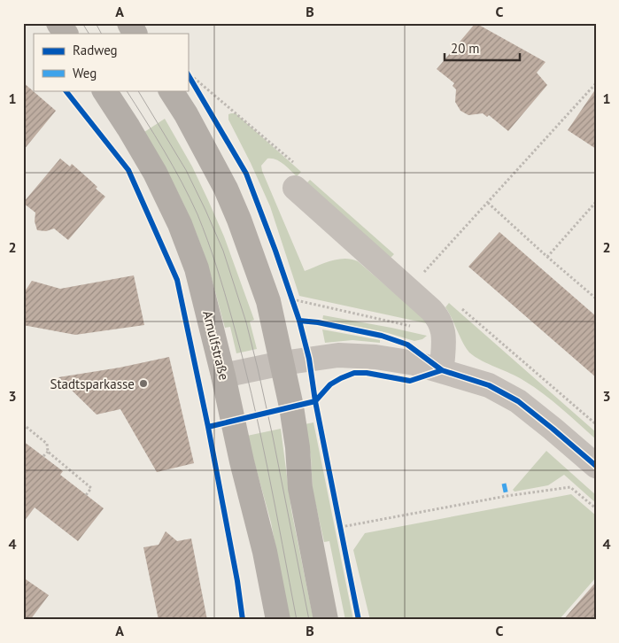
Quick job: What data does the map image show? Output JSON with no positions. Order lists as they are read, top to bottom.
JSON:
{
  "streets": {
    "main road": ["Arnulfstraße"]
  },
  "places": ["Stadtsparkasse"],
  "legend": ["Radweg", "Weg"],
  "scale_bar": "20 m",
  "grid": {
    "columns": ["A", "B", "C"],
    "rows": [
      "1",
      "2",
      "3",
      "4"
    ]
  }
}
